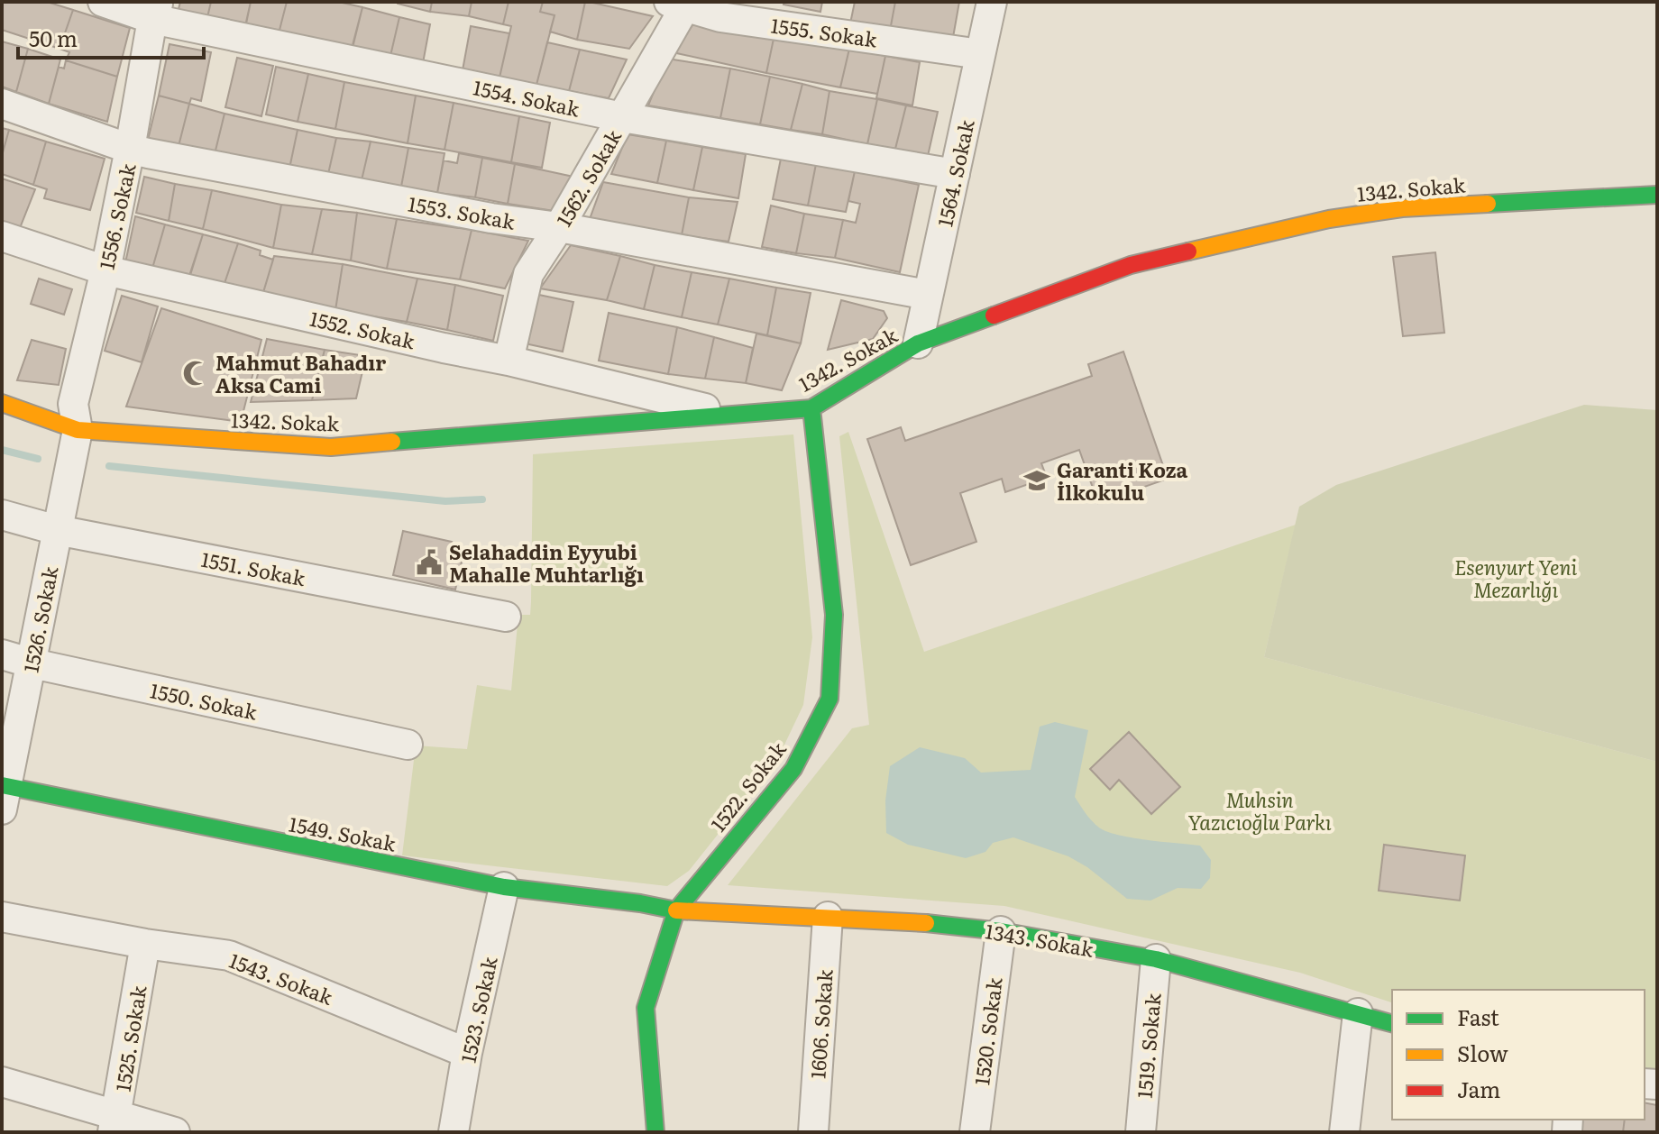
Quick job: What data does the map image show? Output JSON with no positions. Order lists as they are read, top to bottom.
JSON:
{
  "streets": {
    "street": [
      "1555. Sokak",
      "1554. Sokak",
      "1564. Sokak",
      "1562. Sokak",
      "1342. Sokak",
      "1553. Sokak",
      "1556. Sokak",
      "1552. Sokak",
      "1551. Sokak",
      "1526. Sokak",
      "1550. Sokak",
      "1522. Sokak",
      "1549. Sokak",
      "1343. Sokak",
      "1543. Sokak",
      "1523. Sokak",
      "1606. Sokak",
      "1520. Sokak",
      "1525. Sokak",
      "1519. Sokak"
    ]
  },
  "crossings": [
    ["1555. Sokak", "1564. Sokak"],
    ["1555. Sokak", "1562. Sokak"],
    ["1554. Sokak", "1564. Sokak"],
    ["1554. Sokak", "1562. Sokak"],
    ["1554. Sokak", "1556. Sokak"],
    ["1564. Sokak", "1342. Sokak"],
    ["1564. Sokak", "1553. Sokak"],
    ["1562. Sokak", "1553. Sokak"],
    ["1562. Sokak", "1552. Sokak"],
    ["1342. Sokak", "1556. Sokak"],
    ["1342. Sokak", "1552. Sokak"],
    ["1342. Sokak", "1526. Sokak"],
    ["1342. Sokak", "1522. Sokak"],
    ["1553. Sokak", "1556. Sokak"],
    ["1556. Sokak", "1552. Sokak"],
    ["1556. Sokak", "1526. Sokak"],
    ["1551. Sokak", "1526. Sokak"],
    ["1526. Sokak", "1550. Sokak"],
    ["1526. Sokak", "1549. Sokak"],
    ["1522. Sokak", "1549. Sokak"],
    ["1522. Sokak", "1343. Sokak"],
    ["1549. Sokak", "1343. Sokak"],
    ["1549. Sokak", "1523. Sokak"],
    ["1343. Sokak", "1606. Sokak"],
    ["1343. Sokak", "1520. Sokak"],
    ["1343. Sokak", "1519. Sokak"],
    ["1543. Sokak", "1523. Sokak"],
    ["1543. Sokak", "1525. Sokak"]
  ],
  "parks": ["Esenyurt Yeni Mezarlığı", "Muhsin Yazıcıoğlu Parkı"],
  "places": {
    "mosque": ["Mahmut Bahadır Aksa Cami"],
    "school or university": ["Garanti Koza İlkokulu"],
    "public building": ["Selahaddin Eyyubi Mahalle Muhtarlığı"]
  },
  "legend": ["Fast", "Slow", "Jam"],
  "scale_bar": "50 m"
}
